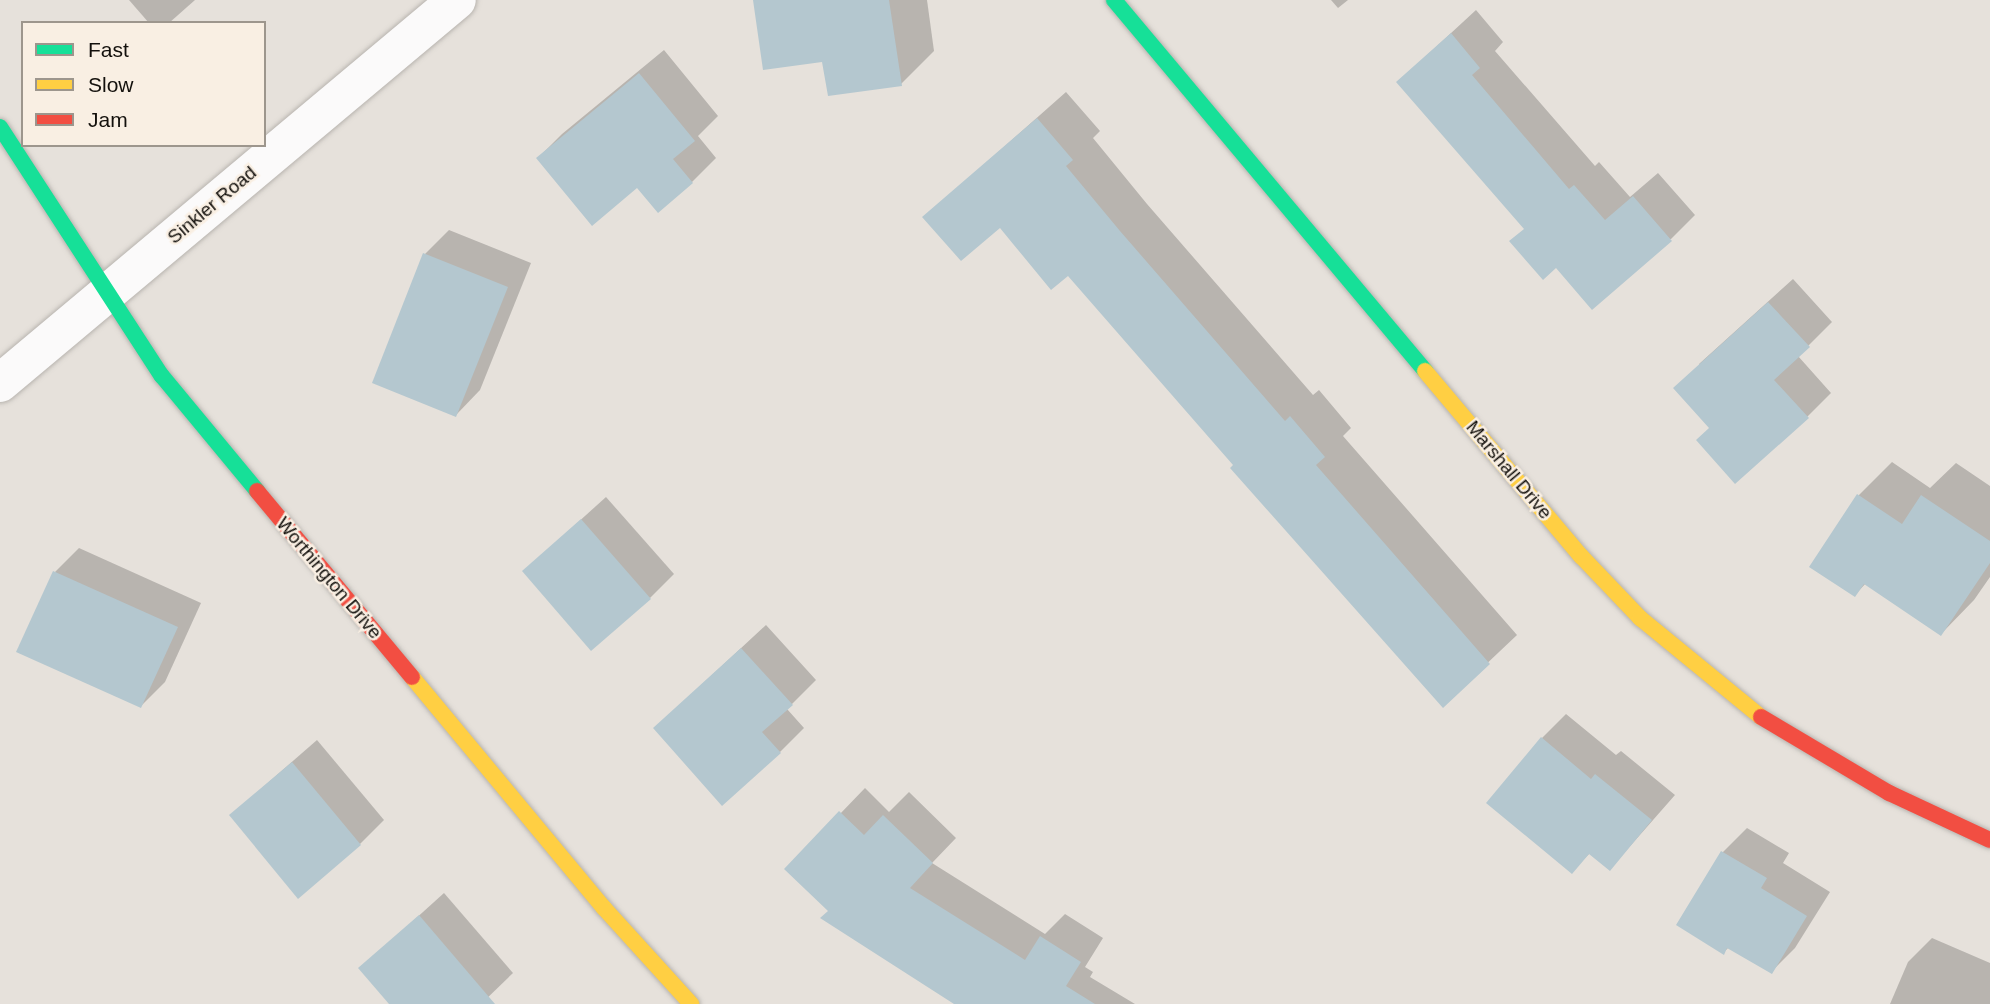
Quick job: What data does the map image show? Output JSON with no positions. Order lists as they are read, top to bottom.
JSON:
{
  "streets": {
    "street": ["Sinkler Road", "Marshall Drive", "Worthington Drive"]
  },
  "crossings": [
    ["Sinkler Road", "Worthington Drive"]
  ],
  "legend": ["Fast", "Slow", "Jam"]
}
